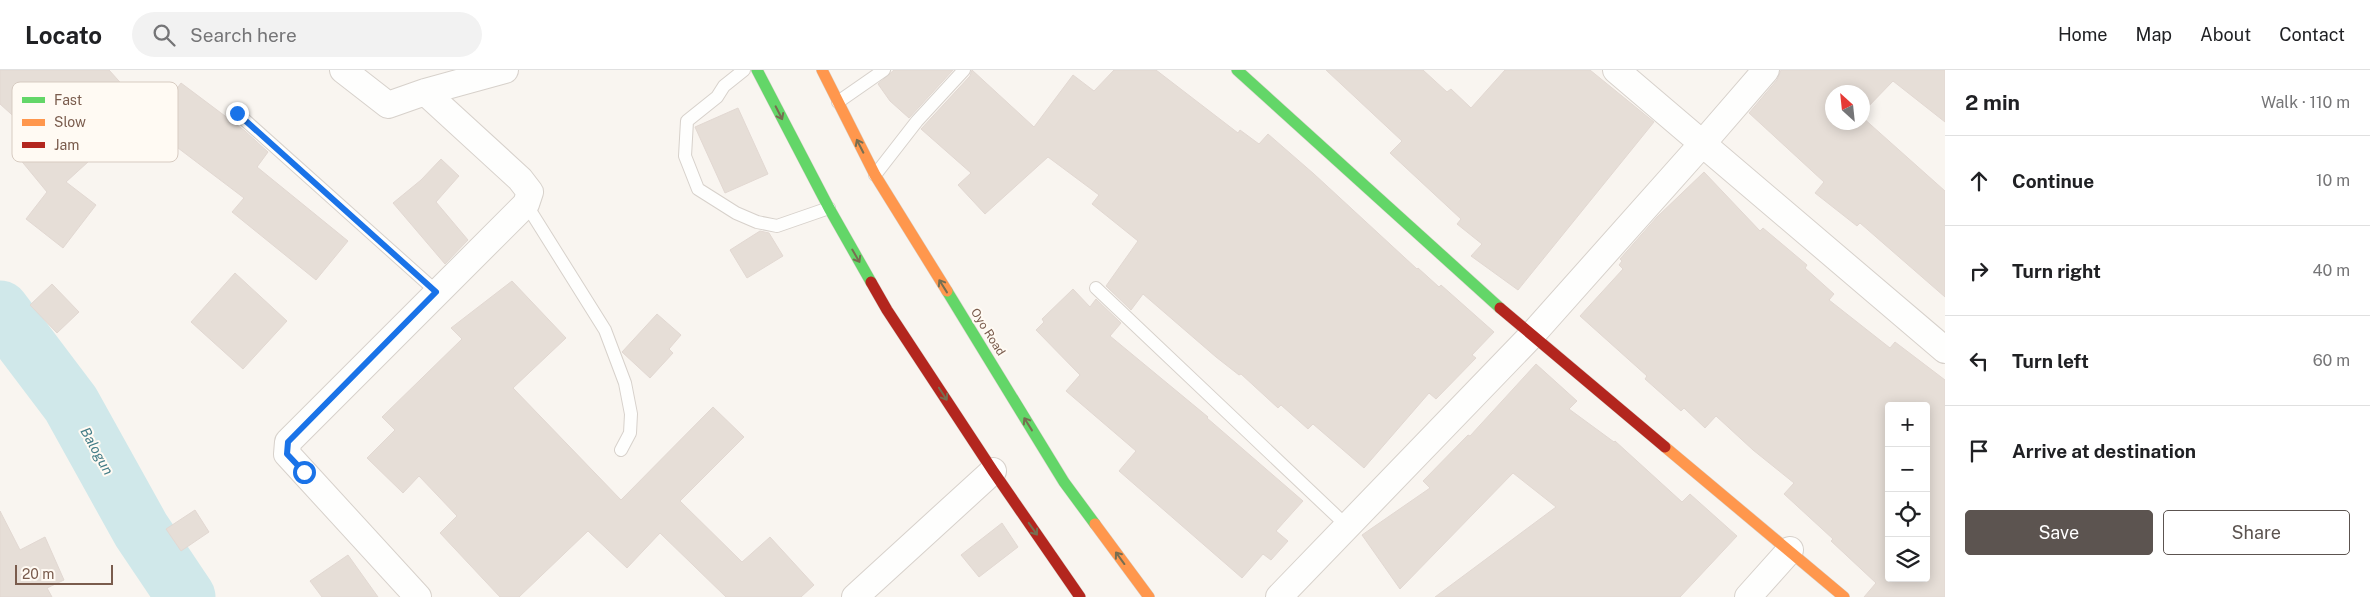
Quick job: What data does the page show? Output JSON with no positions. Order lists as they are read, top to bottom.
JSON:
{
  "streets": {
    "main road": ["Oyo Road"]
  },
  "water": ["Balogun"],
  "legend": ["Fast", "Slow", "Jam"],
  "scale_bar": "20 m",
  "north": "top left",
  "page": {
    "header": "Locato",
    "search": "Search here",
    "nav": [
      "Home",
      "Map",
      "About",
      "Contact"
    ],
    "heading": ["2 min", "Walk · 110 m"],
    "list": [
      ["Continue", "10 m"],
      ["Turn right", "40 m"],
      ["Turn left", "60 m"],
      "Arrive at destination"
    ],
    "map_buttons": ["+", "−"],
    "buttons": ["Save", "Share"],
    "scale": "20 m"
  }
}
